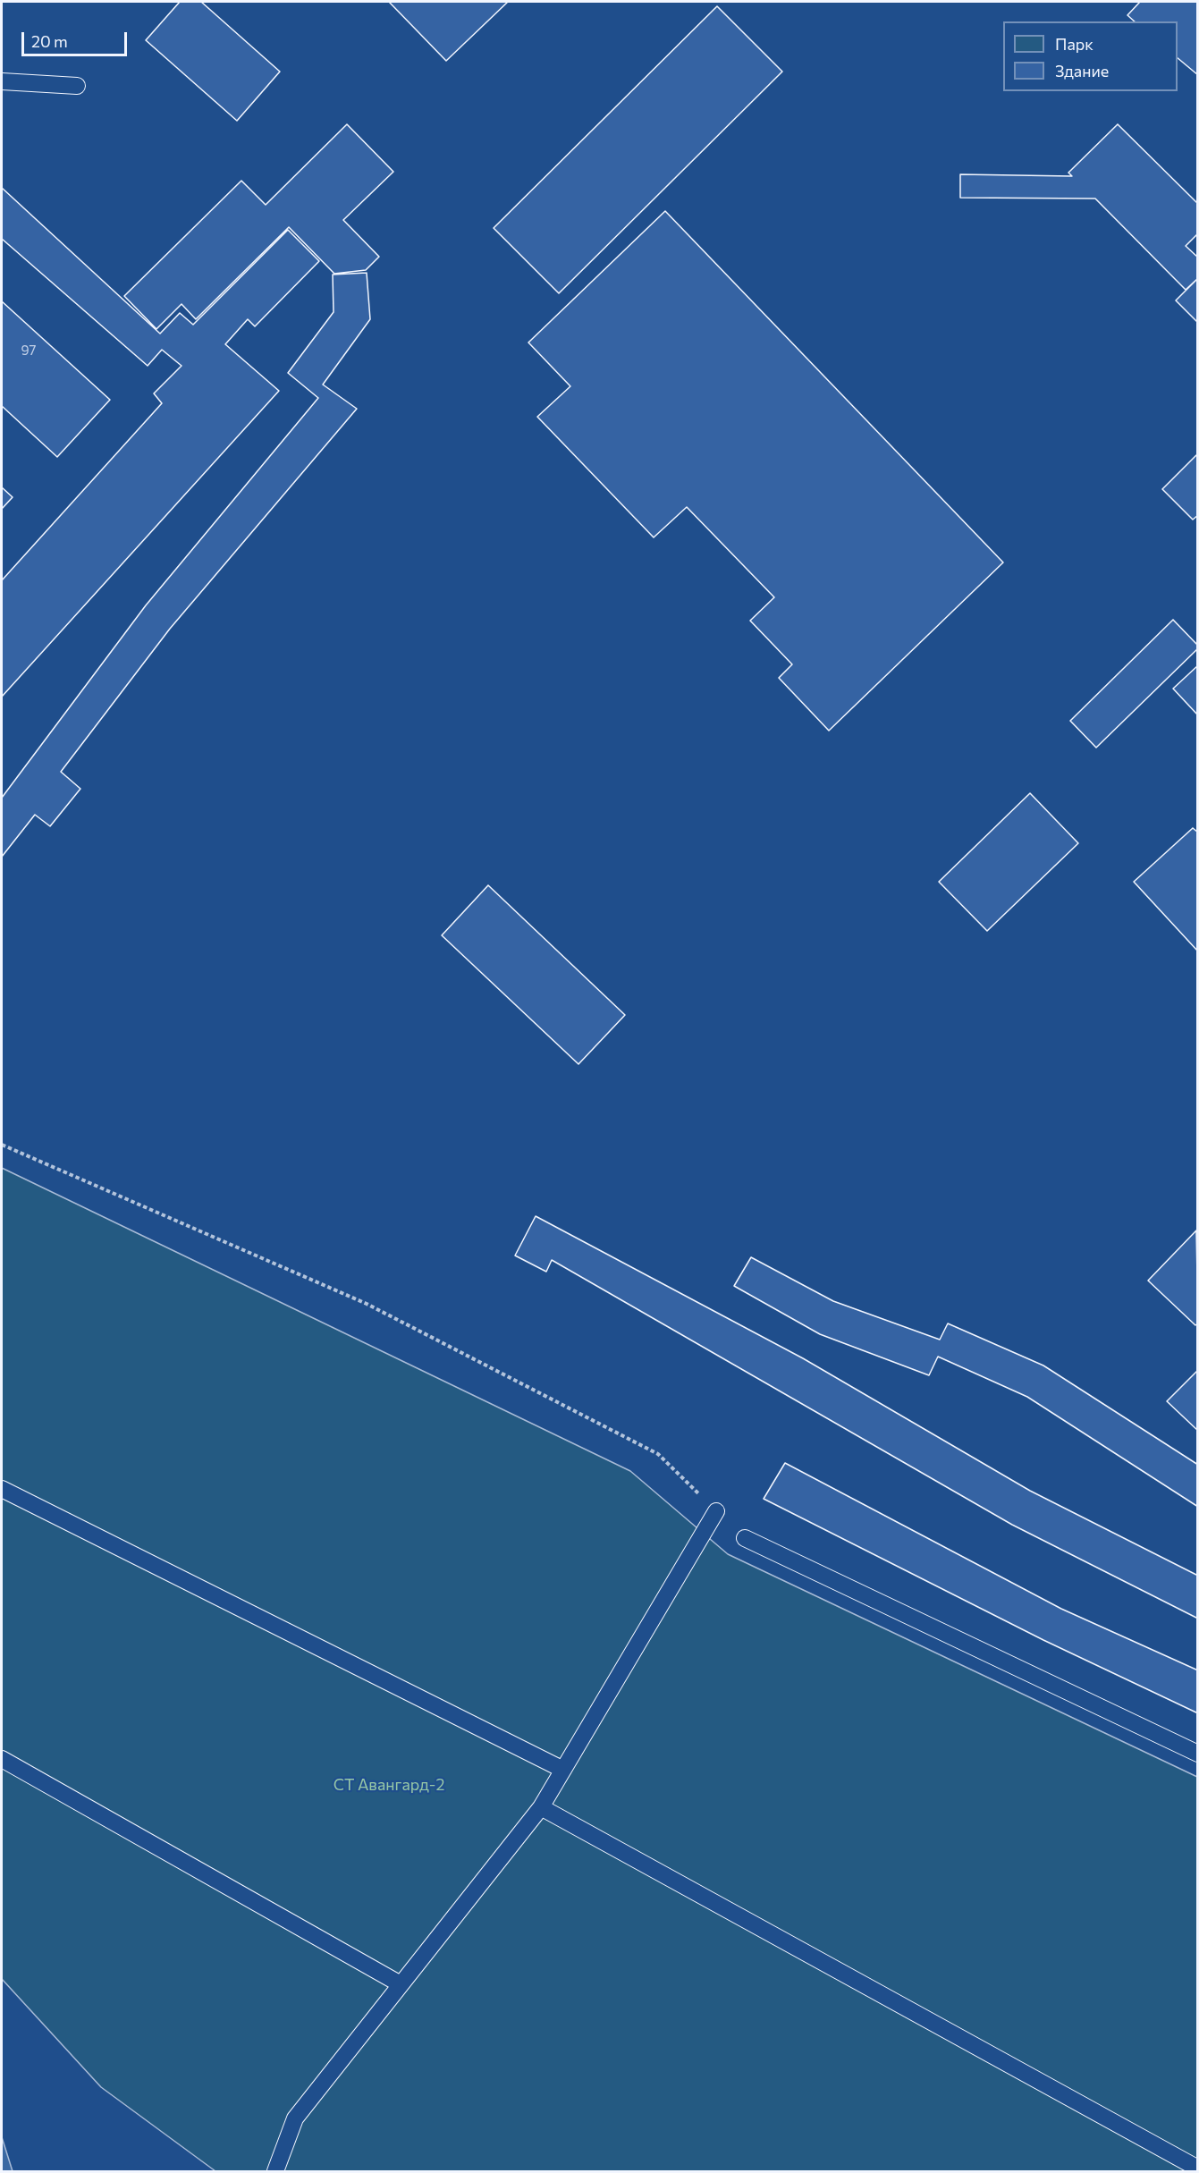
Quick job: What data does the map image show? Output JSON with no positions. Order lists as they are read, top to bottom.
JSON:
{
  "parks": ["СТ Авангард-2"],
  "house_numbers": ["97"],
  "legend": ["Парк", "Здание"],
  "scale_bar": "20 m"
}
